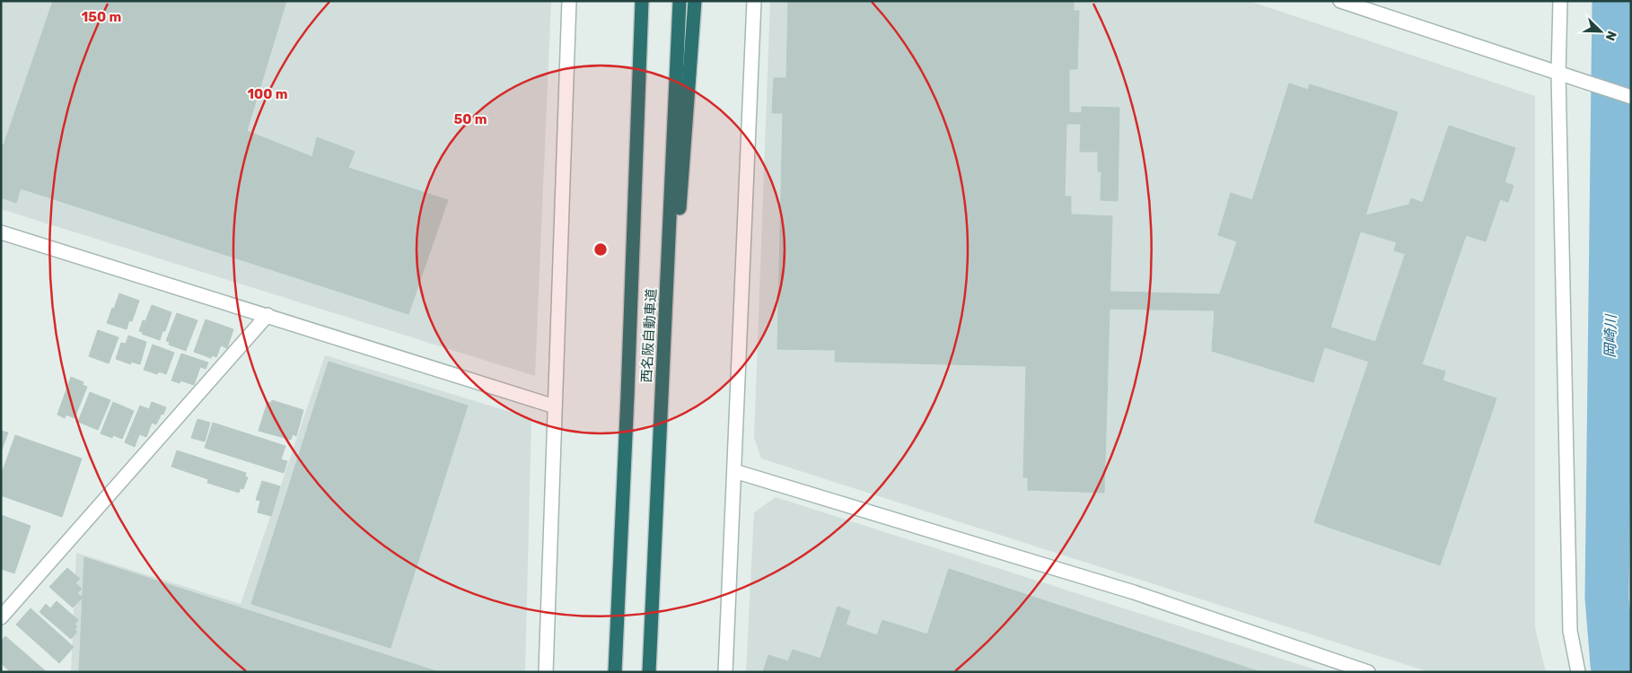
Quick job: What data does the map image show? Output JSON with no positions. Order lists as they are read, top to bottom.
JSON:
{
  "streets": {
    "highway": ["西名阪自動車道"]
  },
  "water": ["岡崎川"],
  "north": "bottom right",
  "rings": ["150 m", "100 m", "50 m"]
}
